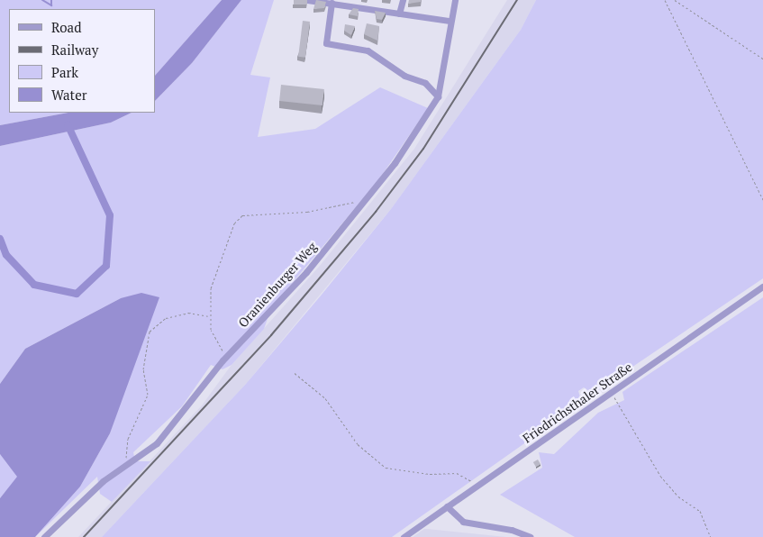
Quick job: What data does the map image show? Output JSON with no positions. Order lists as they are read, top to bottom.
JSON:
{
  "streets": {
    "street": ["Oranienburger Weg", "Friedrichsthaler Straße"]
  },
  "legend": [
    "Road",
    "Railway",
    "Park",
    "Water"
  ]
}
